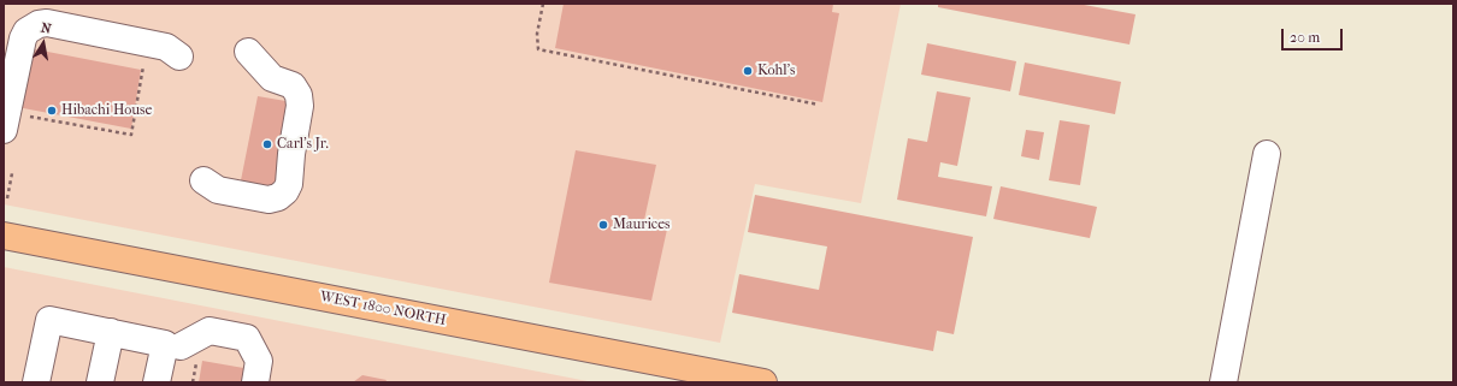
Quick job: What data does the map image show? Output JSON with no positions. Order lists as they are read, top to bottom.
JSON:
{
  "streets": {
    "main road": ["WEST 1800 NORTH"]
  },
  "places": [
    "Kohl's",
    "Hibachi House",
    "Carl's Jr.",
    "Maurices"
  ],
  "scale_bar": "20 m",
  "north": "top"
}
